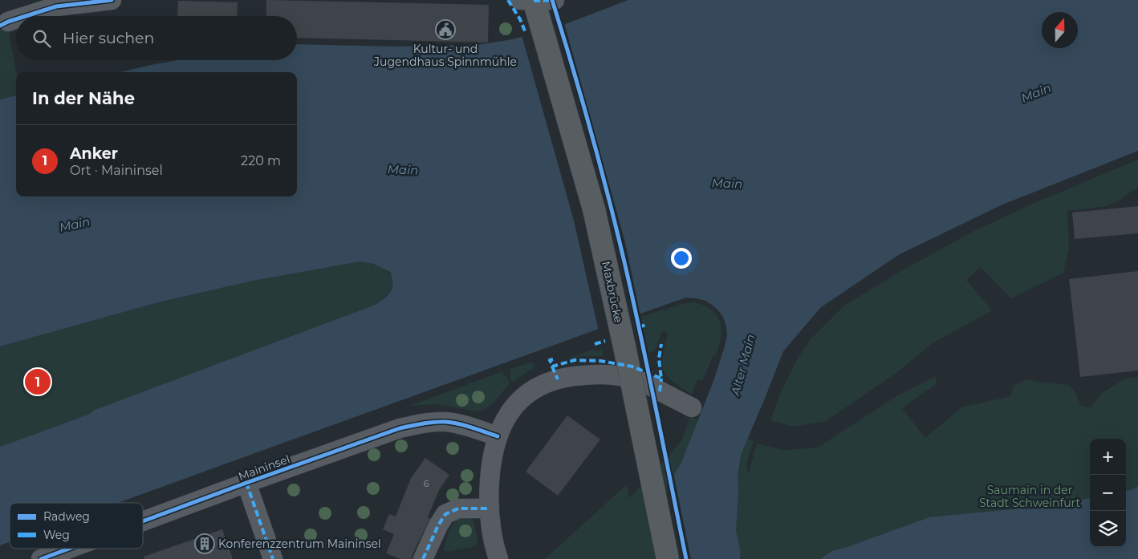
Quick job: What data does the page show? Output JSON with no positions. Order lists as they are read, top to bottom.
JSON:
{
  "streets": {
    "main road": ["Maxbrücke"],
    "street": ["Maininsel"]
  },
  "water": ["Main", "Alter Main"],
  "parks": ["Saumain in der Stadt Schweinfurt"],
  "places": {
    "public building": ["Kultur- und Jugendhaus Spinnmühle"],
    "building": ["Konferenzzentrum Maininsel"]
  },
  "house_numbers": ["6"],
  "legend": ["Radweg", "Weg"],
  "north": "top",
  "page": {
    "search": "Hier suchen",
    "heading": "In der Nähe",
    "list": [
      {
        "mark": "1",
        "name": "Anker",
        "note": "Ort · Maininsel",
        "value": "220 m"
      }
    ],
    "pins": "1",
    "map_buttons": ["+", "−"]
  }
}
